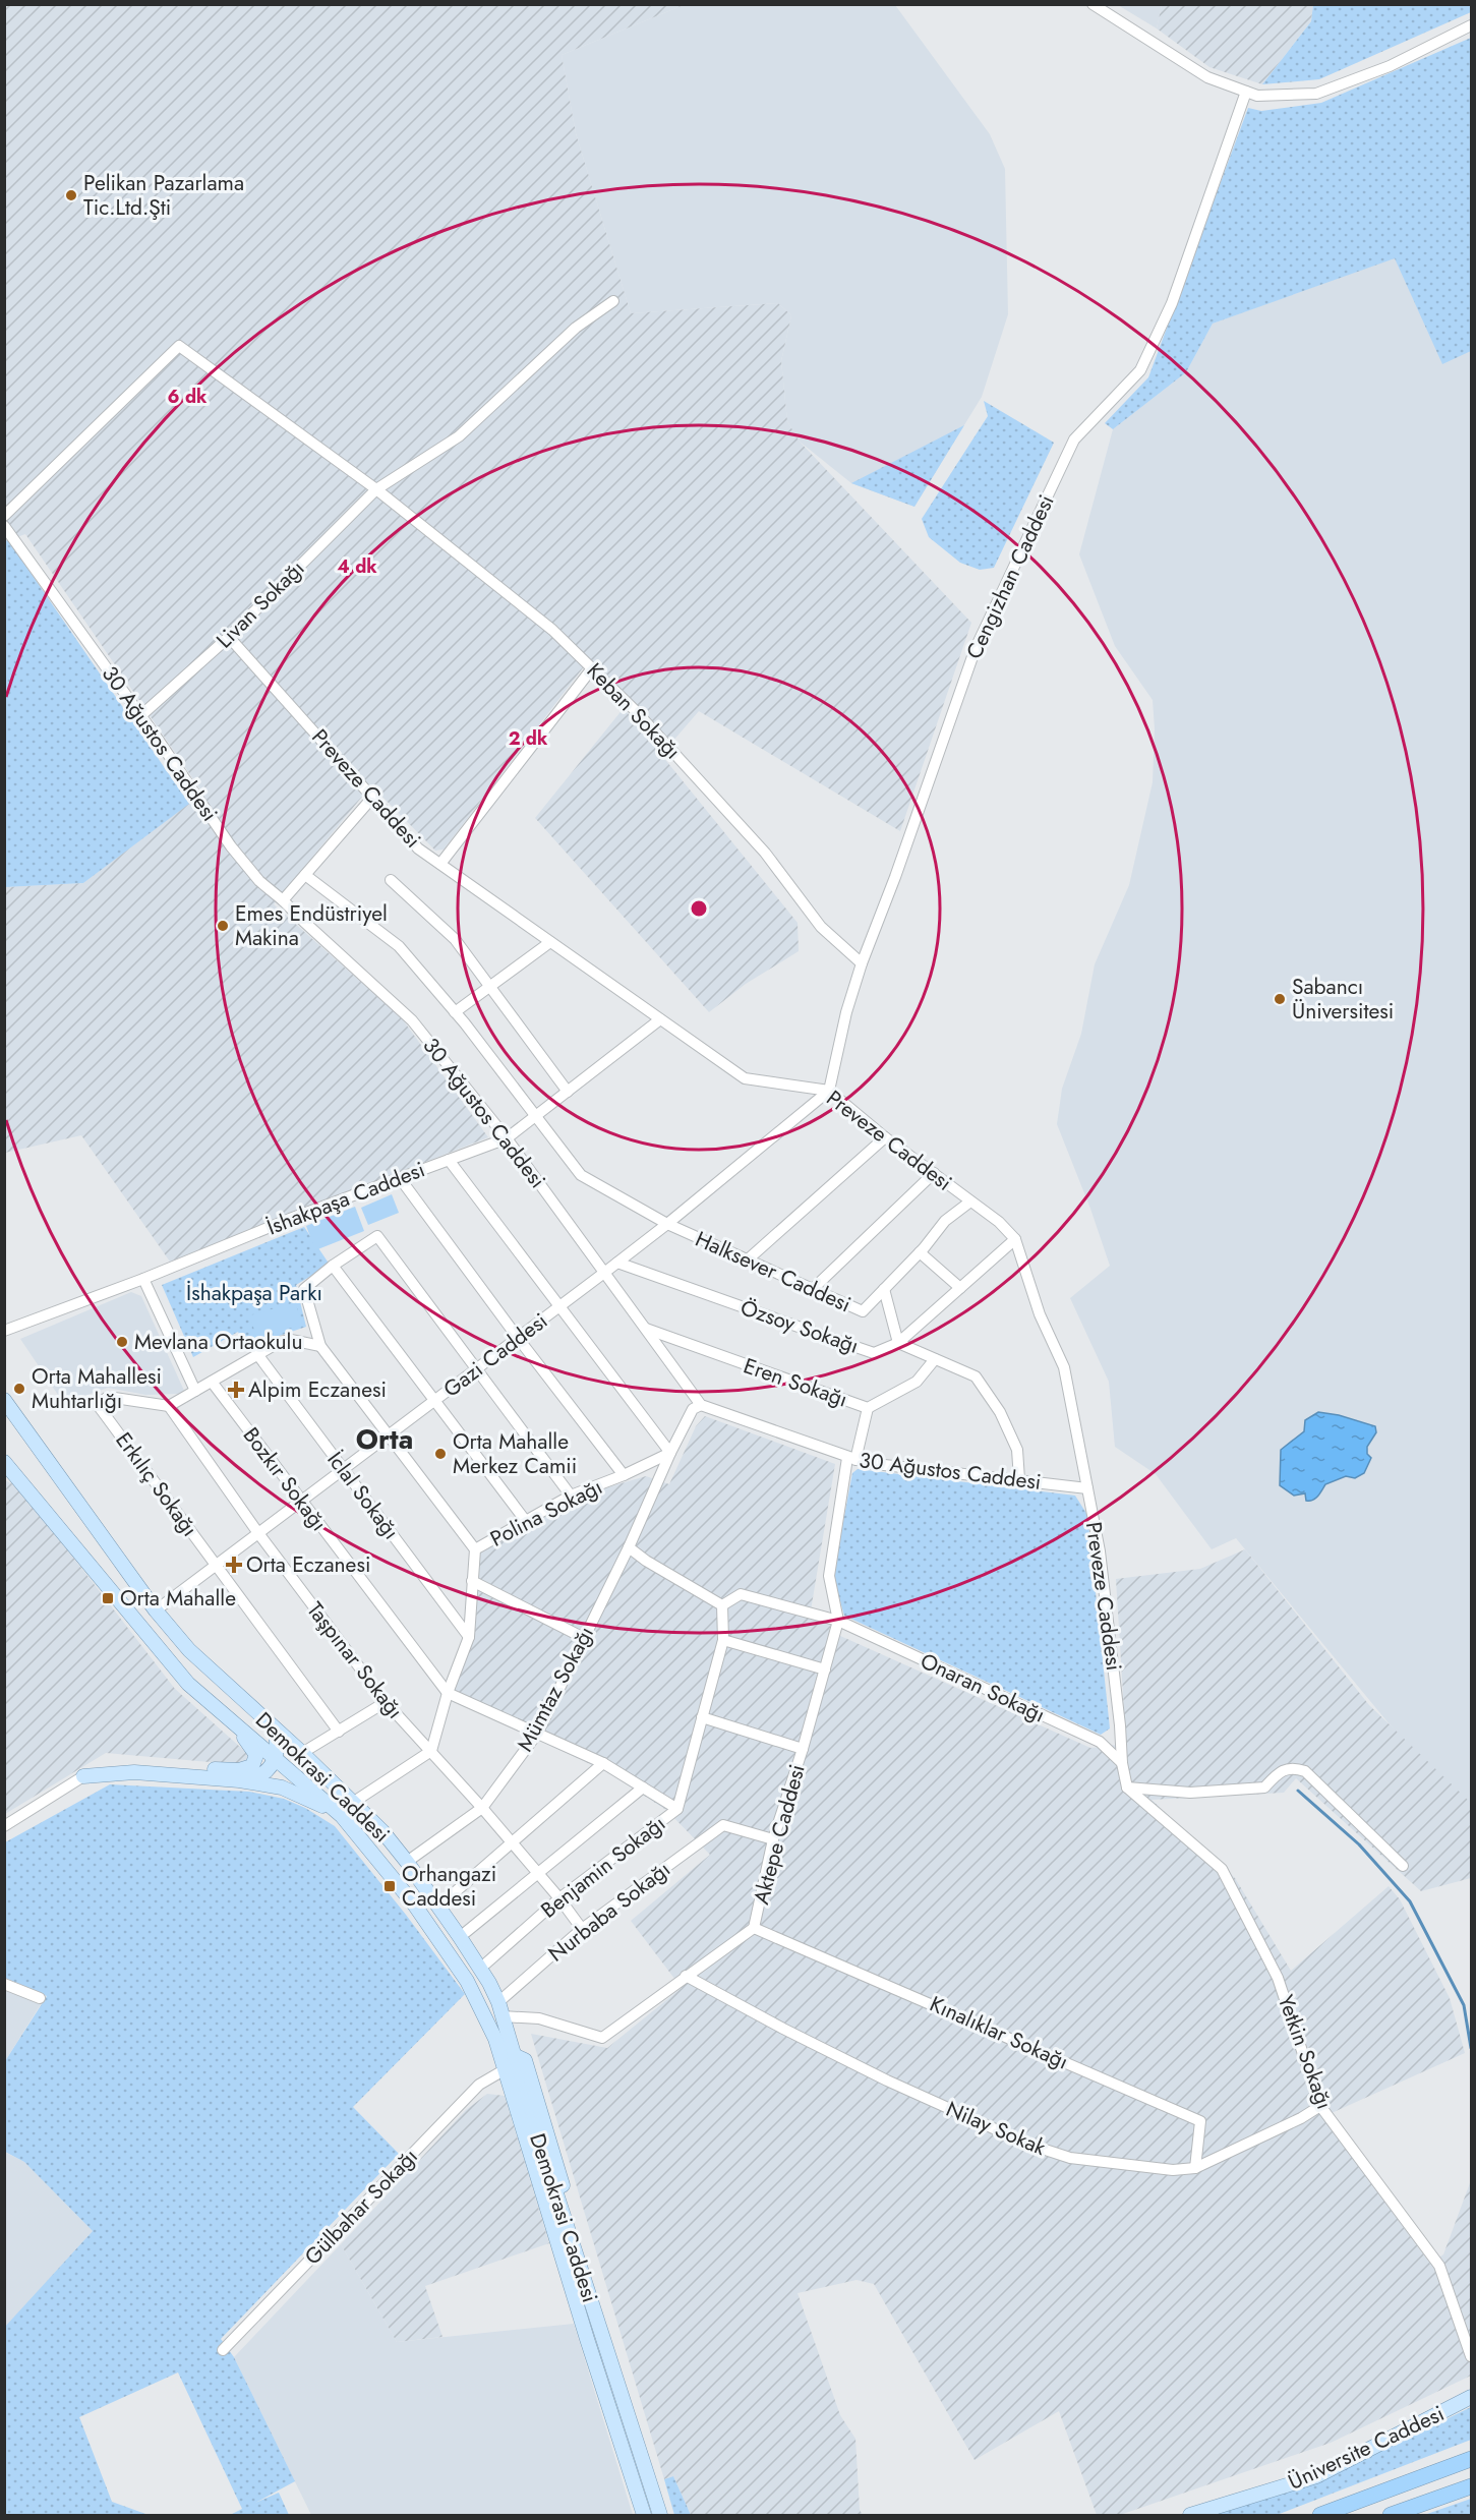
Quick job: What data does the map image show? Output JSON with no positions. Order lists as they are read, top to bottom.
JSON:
{
  "streets": {
    "main road": ["Demokrasi Caddesi", "Üniversite Caddesi"],
    "street": [
      "Cengizhan Caddesi",
      "Livan Sokağı",
      "Keban Sokağı",
      "30 Ağustos Caddesi",
      "Preveze Caddesi",
      "İshakpaşa Caddesi",
      "Halksever Caddesi",
      "Özsoy Sokağı",
      "Gazi Caddesi",
      "Eren Sokağı",
      "Bozkır Sokağı",
      "Erkılıç Sokağı",
      "İclal Sokağı",
      "Polina Sokağı",
      "Taşpınar Sokağı",
      "Onaran Sokağı",
      "Mümtaz Sokağı",
      "Aktepe Caddesi",
      "Benjamin Sokağı",
      "Nurbaba Sokağı",
      "Kınalıklar Sokağı",
      "Yetkin Sokağı",
      "Nilay Sokak",
      "Gülbahar Sokağı"
    ]
  },
  "crossings": [
    ["Cengizhan Caddesi", "Keban Sokağı"],
    ["Cengizhan Caddesi", "Preveze Caddesi"],
    ["Cengizhan Caddesi", "Gazi Caddesi"],
    ["Livan Sokağı", "Keban Sokağı"],
    ["Livan Sokağı", "30 Ağustos Caddesi"],
    ["Livan Sokağı", "Preveze Caddesi"],
    ["30 Ağustos Caddesi", "Preveze Caddesi"],
    ["30 Ağustos Caddesi", "İshakpaşa Caddesi"],
    ["30 Ağustos Caddesi", "Gazi Caddesi"],
    ["30 Ağustos Caddesi", "Eren Sokağı"],
    ["30 Ağustos Caddesi", "Aktepe Caddesi"],
    ["Preveze Caddesi", "İshakpaşa Caddesi"],
    ["Preveze Caddesi", "Halksever Caddesi"],
    ["Preveze Caddesi", "Gazi Caddesi"],
    ["Preveze Caddesi", "Onaran Sokağı"],
    ["İshakpaşa Caddesi", "Halksever Caddesi"],
    ["Halksever Caddesi", "Gazi Caddesi"],
    ["Özsoy Sokağı", "Gazi Caddesi"],
    ["Gazi Caddesi", "Bozkır Sokağı"],
    ["Gazi Caddesi", "Erkılıç Sokağı"],
    ["Gazi Caddesi", "İclal Sokağı"],
    ["Gazi Caddesi", "Taşpınar Sokağı"],
    ["Gazi Caddesi", "Demokrasi Caddesi"],
    ["Eren Sokağı", "Aktepe Caddesi"],
    ["Bozkır Sokağı", "Polina Sokağı"],
    ["Erkılıç Sokağı", "Taşpınar Sokağı"],
    ["İclal Sokağı", "Polina Sokağı"],
    ["Polina Sokağı", "Taşpınar Sokağı"],
    ["Polina Sokağı", "Mümtaz Sokağı"],
    ["Taşpınar Sokağı", "Mümtaz Sokağı"],
    ["Taşpınar Sokağı", "Benjamin Sokağı"],
    ["Taşpınar Sokağı", "Nurbaba Sokağı"],
    ["Onaran Sokağı", "Aktepe Caddesi"],
    ["Onaran Sokağı", "Benjamin Sokağı"],
    ["Mümtaz Sokağı", "Demokrasi Caddesi"],
    ["Demokrasi Caddesi", "Aktepe Caddesi"],
    ["Demokrasi Caddesi", "Benjamin Sokağı"],
    ["Demokrasi Caddesi", "Nurbaba Sokağı"],
    ["Demokrasi Caddesi", "Gülbahar Sokağı"],
    ["Aktepe Caddesi", "Nurbaba Sokağı"],
    ["Aktepe Caddesi", "Kınalıklar Sokağı"],
    ["Aktepe Caddesi", "Nilay Sokak"],
    ["Kınalıklar Sokağı", "Nilay Sokak"],
    ["Yetkin Sokağı", "Nilay Sokak"]
  ],
  "districts": ["Orta"],
  "parks": ["İshakpaşa Parkı"],
  "places": {
    "other": [
      "Pelikan Pazarlama Tic.Ltd.Şti",
      "Emes Endüstriyel Makina",
      "Sabancı Üniversitesi",
      "Mevlana Ortaokulu",
      "Orta Mahallesi Muhtarlığı",
      "Orta Mahalle Merkez Camii"
    ],
    "health": ["Alpim Eczanesi", "Orta Eczanesi"],
    "transit": ["Orta Mahalle", "Orhangazi Caddesi"]
  },
  "rings": ["6 dk", "4 dk", "2 dk"]
}
